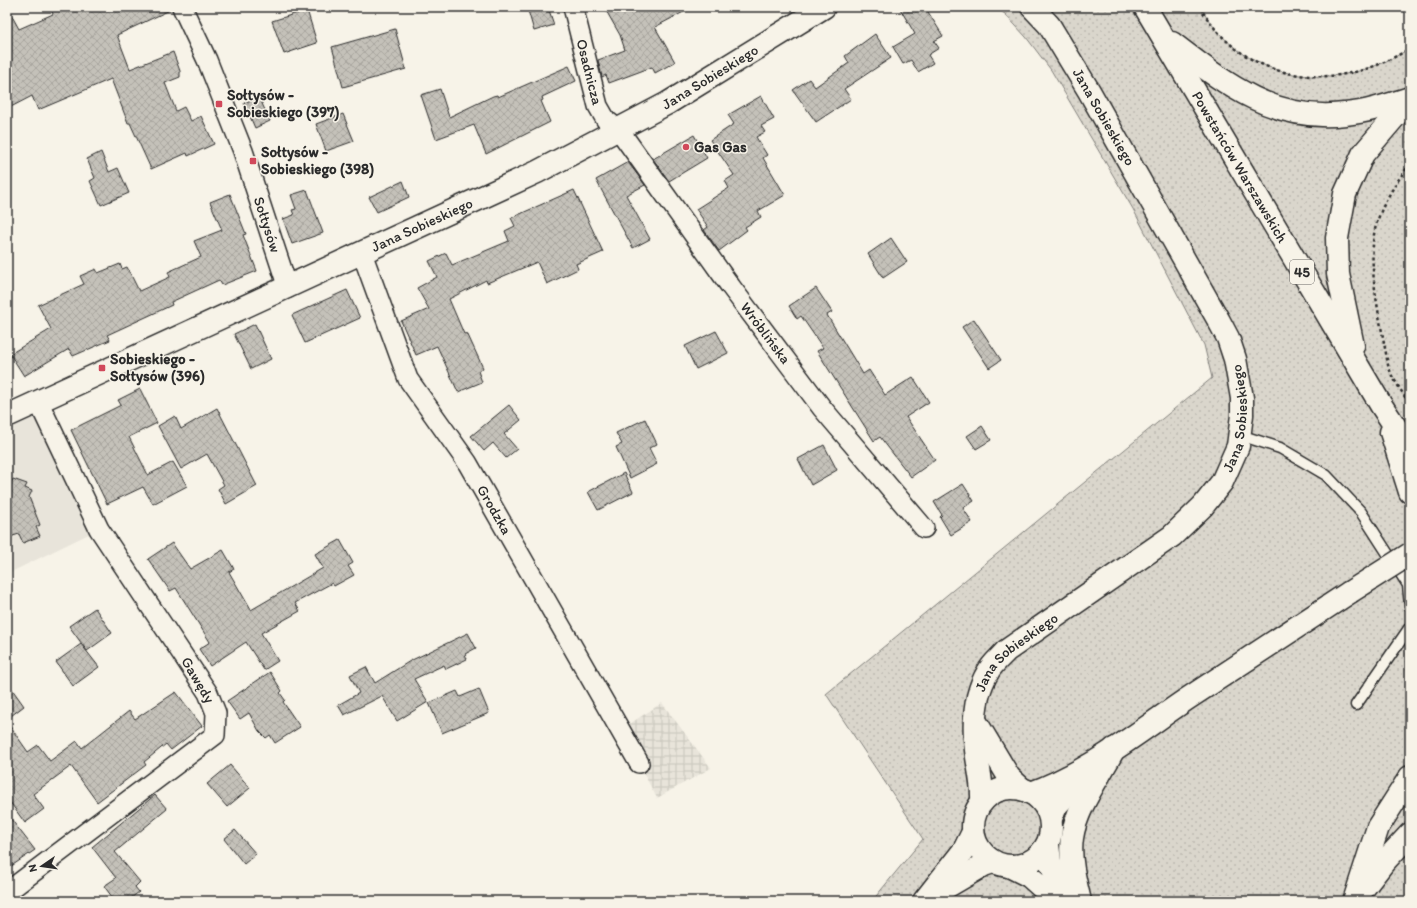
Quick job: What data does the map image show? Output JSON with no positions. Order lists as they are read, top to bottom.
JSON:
{
  "streets": {
    "main road": ["Jana Sobieskiego", "Powstańców Warszawskich", "45"],
    "street": [
      "Osadnicza",
      "Sołtysów",
      "Wróblińska",
      "Grodzka",
      "Gawędy"
    ]
  },
  "crossings": [
    ["Osadnicza", "Jana Sobieskiego"],
    ["Osadnicza", "Wróblińska"],
    ["Jana Sobieskiego", "Sołtysów"],
    ["Jana Sobieskiego", "Wróblińska"],
    ["Jana Sobieskiego", "Grodzka"],
    ["Jana Sobieskiego", "Gawędy"]
  ],
  "places": {
    "transit": ["Sołtysów - Sobieskiego (397)", "Sołtysów - Sobieskiego (398)", "Sobieskiego - Sołtysów (396)"],
    "other": ["Gas Gas"]
  },
  "north": "left"
}
